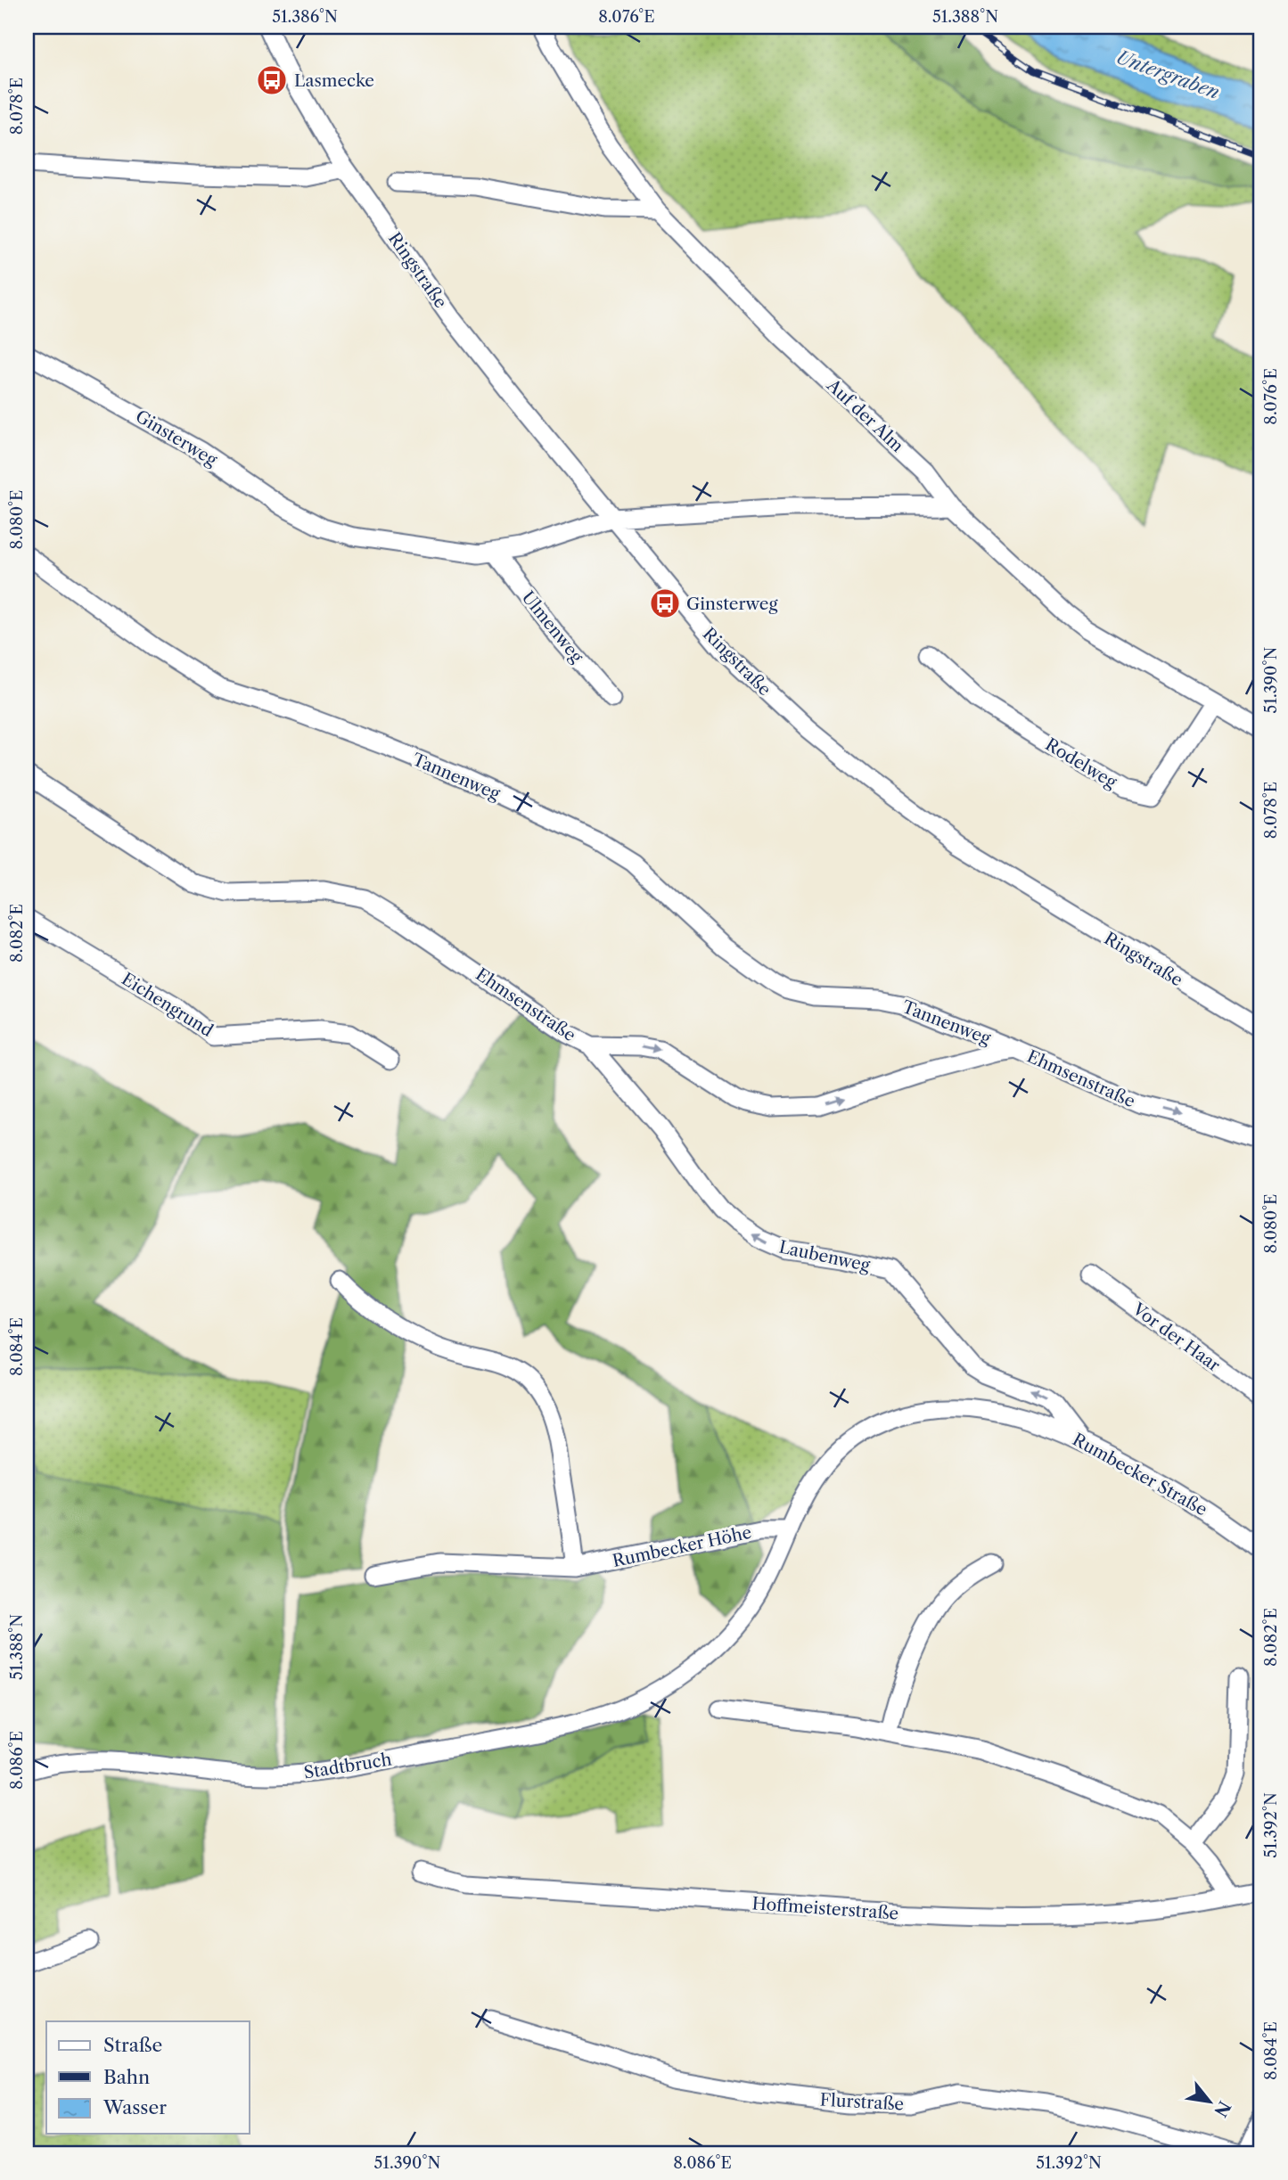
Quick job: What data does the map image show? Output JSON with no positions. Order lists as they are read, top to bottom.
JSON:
{
  "streets": {
    "street": [
      "Ringstraße",
      "Auf der Alm",
      "Ginsterweg",
      "Ulmenweg",
      "Rodelweg",
      "Tannenweg",
      "Eichengrund",
      "Ehmsenstraße",
      "Laubenweg",
      "Vor der Haar",
      "Rumbecker Straße",
      "Rumbecker Höhe",
      "Stadtbruch",
      "Hoffmeisterstraße",
      "Flurstraße"
    ]
  },
  "crossings": [
    ["Ringstraße", "Ginsterweg"],
    ["Auf der Alm", "Ginsterweg"],
    ["Auf der Alm", "Rodelweg"],
    ["Ginsterweg", "Ulmenweg"],
    ["Tannenweg", "Ehmsenstraße"],
    ["Ehmsenstraße", "Laubenweg"],
    ["Laubenweg", "Rumbecker Straße"],
    ["Rumbecker Straße", "Rumbecker Höhe"],
    ["Rumbecker Straße", "Stadtbruch"]
  ],
  "one_way": ["Ehmsenstraße", "Laubenweg"],
  "water": ["Untergraben"],
  "places": {
    "bus stop": ["Lasmecke", "Ginsterweg"]
  },
  "legend": ["Straße", "Bahn", "Wasser"],
  "north": "bottom right",
  "coordinates": [
    "51.386°N",
    "8.076°E",
    "51.388°N",
    "8.078°E",
    "8.080°E",
    "51.390°N",
    "8.082°E",
    "8.084°E",
    "8.086°E",
    "51.392°N"
  ]
}
